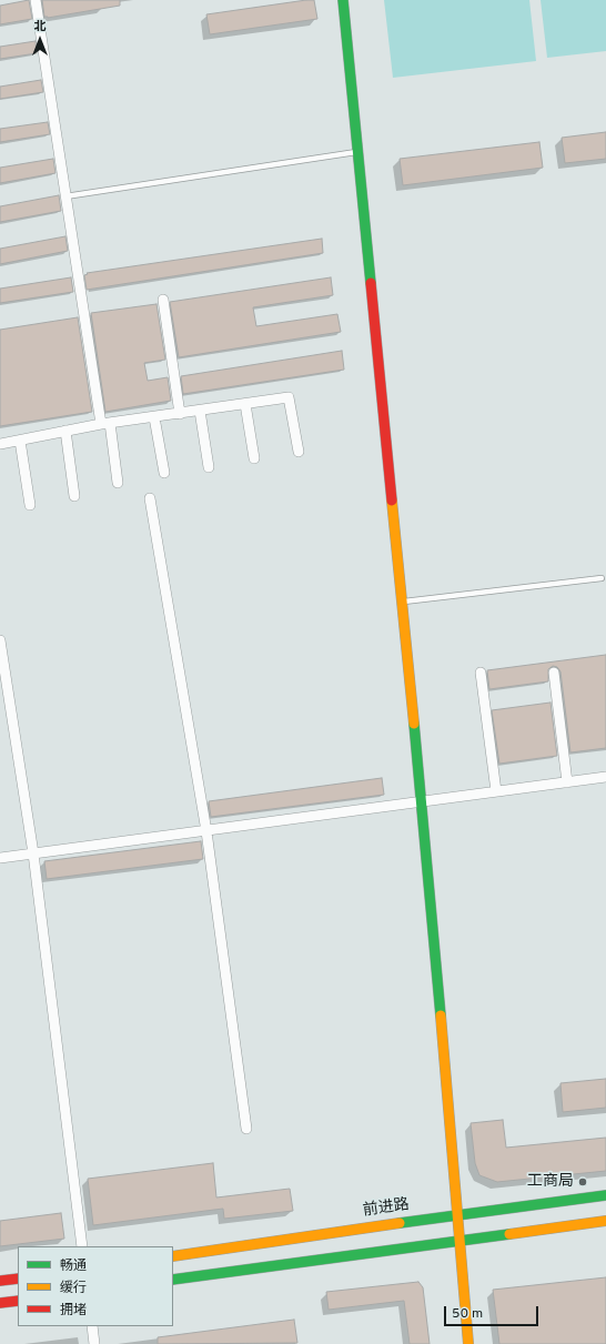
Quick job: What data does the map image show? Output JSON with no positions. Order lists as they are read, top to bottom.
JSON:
{
  "streets": {
    "street": ["前进路"]
  },
  "places": ["工商局"],
  "legend": ["畅通", "缓行", "拥堵"],
  "scale_bar": "50 m",
  "north": "top"
}
